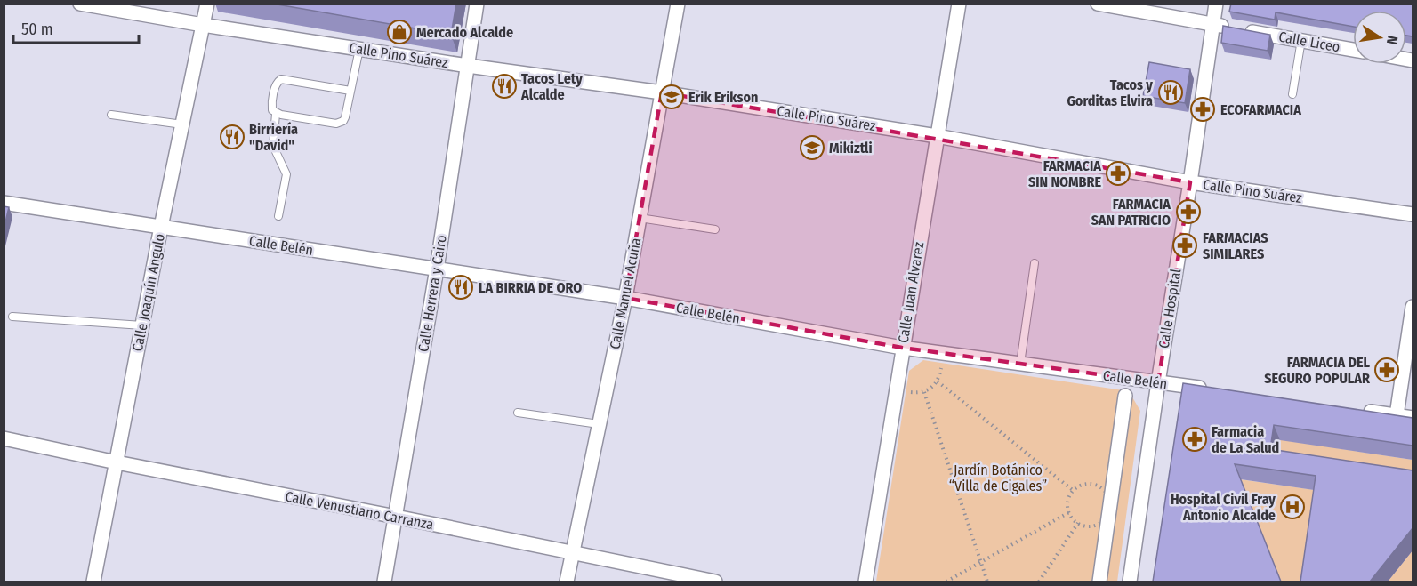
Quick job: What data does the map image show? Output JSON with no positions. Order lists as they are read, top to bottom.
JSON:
{
  "streets": {
    "street": [
      "Calle Liceo",
      "Calle Pino Suárez",
      "Calle Belén",
      "Calle Joaquín Angulo",
      "Calle Juan Álvarez",
      "Calle Herrera y Cairo",
      "Calle Manuel Acuña",
      "Calle Hospital",
      "Calle Venustiano Carranza"
    ]
  },
  "crossings": [
    ["Calle Liceo", "Calle Hospital"],
    ["Calle Pino Suárez", "Calle Joaquín Angulo"],
    ["Calle Pino Suárez", "Calle Juan Álvarez"],
    ["Calle Pino Suárez", "Calle Herrera y Cairo"],
    ["Calle Pino Suárez", "Calle Manuel Acuña"],
    ["Calle Pino Suárez", "Calle Hospital"],
    ["Calle Belén", "Calle Joaquín Angulo"],
    ["Calle Belén", "Calle Juan Álvarez"],
    ["Calle Belén", "Calle Herrera y Cairo"],
    ["Calle Belén", "Calle Manuel Acuña"],
    ["Calle Belén", "Calle Hospital"],
    ["Calle Joaquín Angulo", "Calle Venustiano Carranza"],
    ["Calle Herrera y Cairo", "Calle Venustiano Carranza"],
    ["Calle Manuel Acuña", "Calle Venustiano Carranza"]
  ],
  "parks": ["Jardín Botánico “Villa de Cigales”"],
  "places": {
    "shop": ["Mercado Alcalde"],
    "restaurant": [
      "Tacos Lety Alcalde",
      "Tacos y Gorditas Elvira",
      "Birriería \"David\"",
      "LA BIRRIA DE ORO"
    ],
    "school or university": ["Erik Erikson", "Mikiztli"],
    "pharmacy": [
      "ECOFARMACIA",
      "FARMACIA SIN NOMBRE",
      "FARMACIA SAN PATRICIO",
      "FARMACIAS SIMILARES",
      "FARMACIA DEL SEGURO POPULAR",
      "Farmacia de La Salud"
    ],
    "hospital": ["Hospital Civil Fray Antonio Alcalde"]
  },
  "scale_bar": "50 m",
  "north": "right"
}
